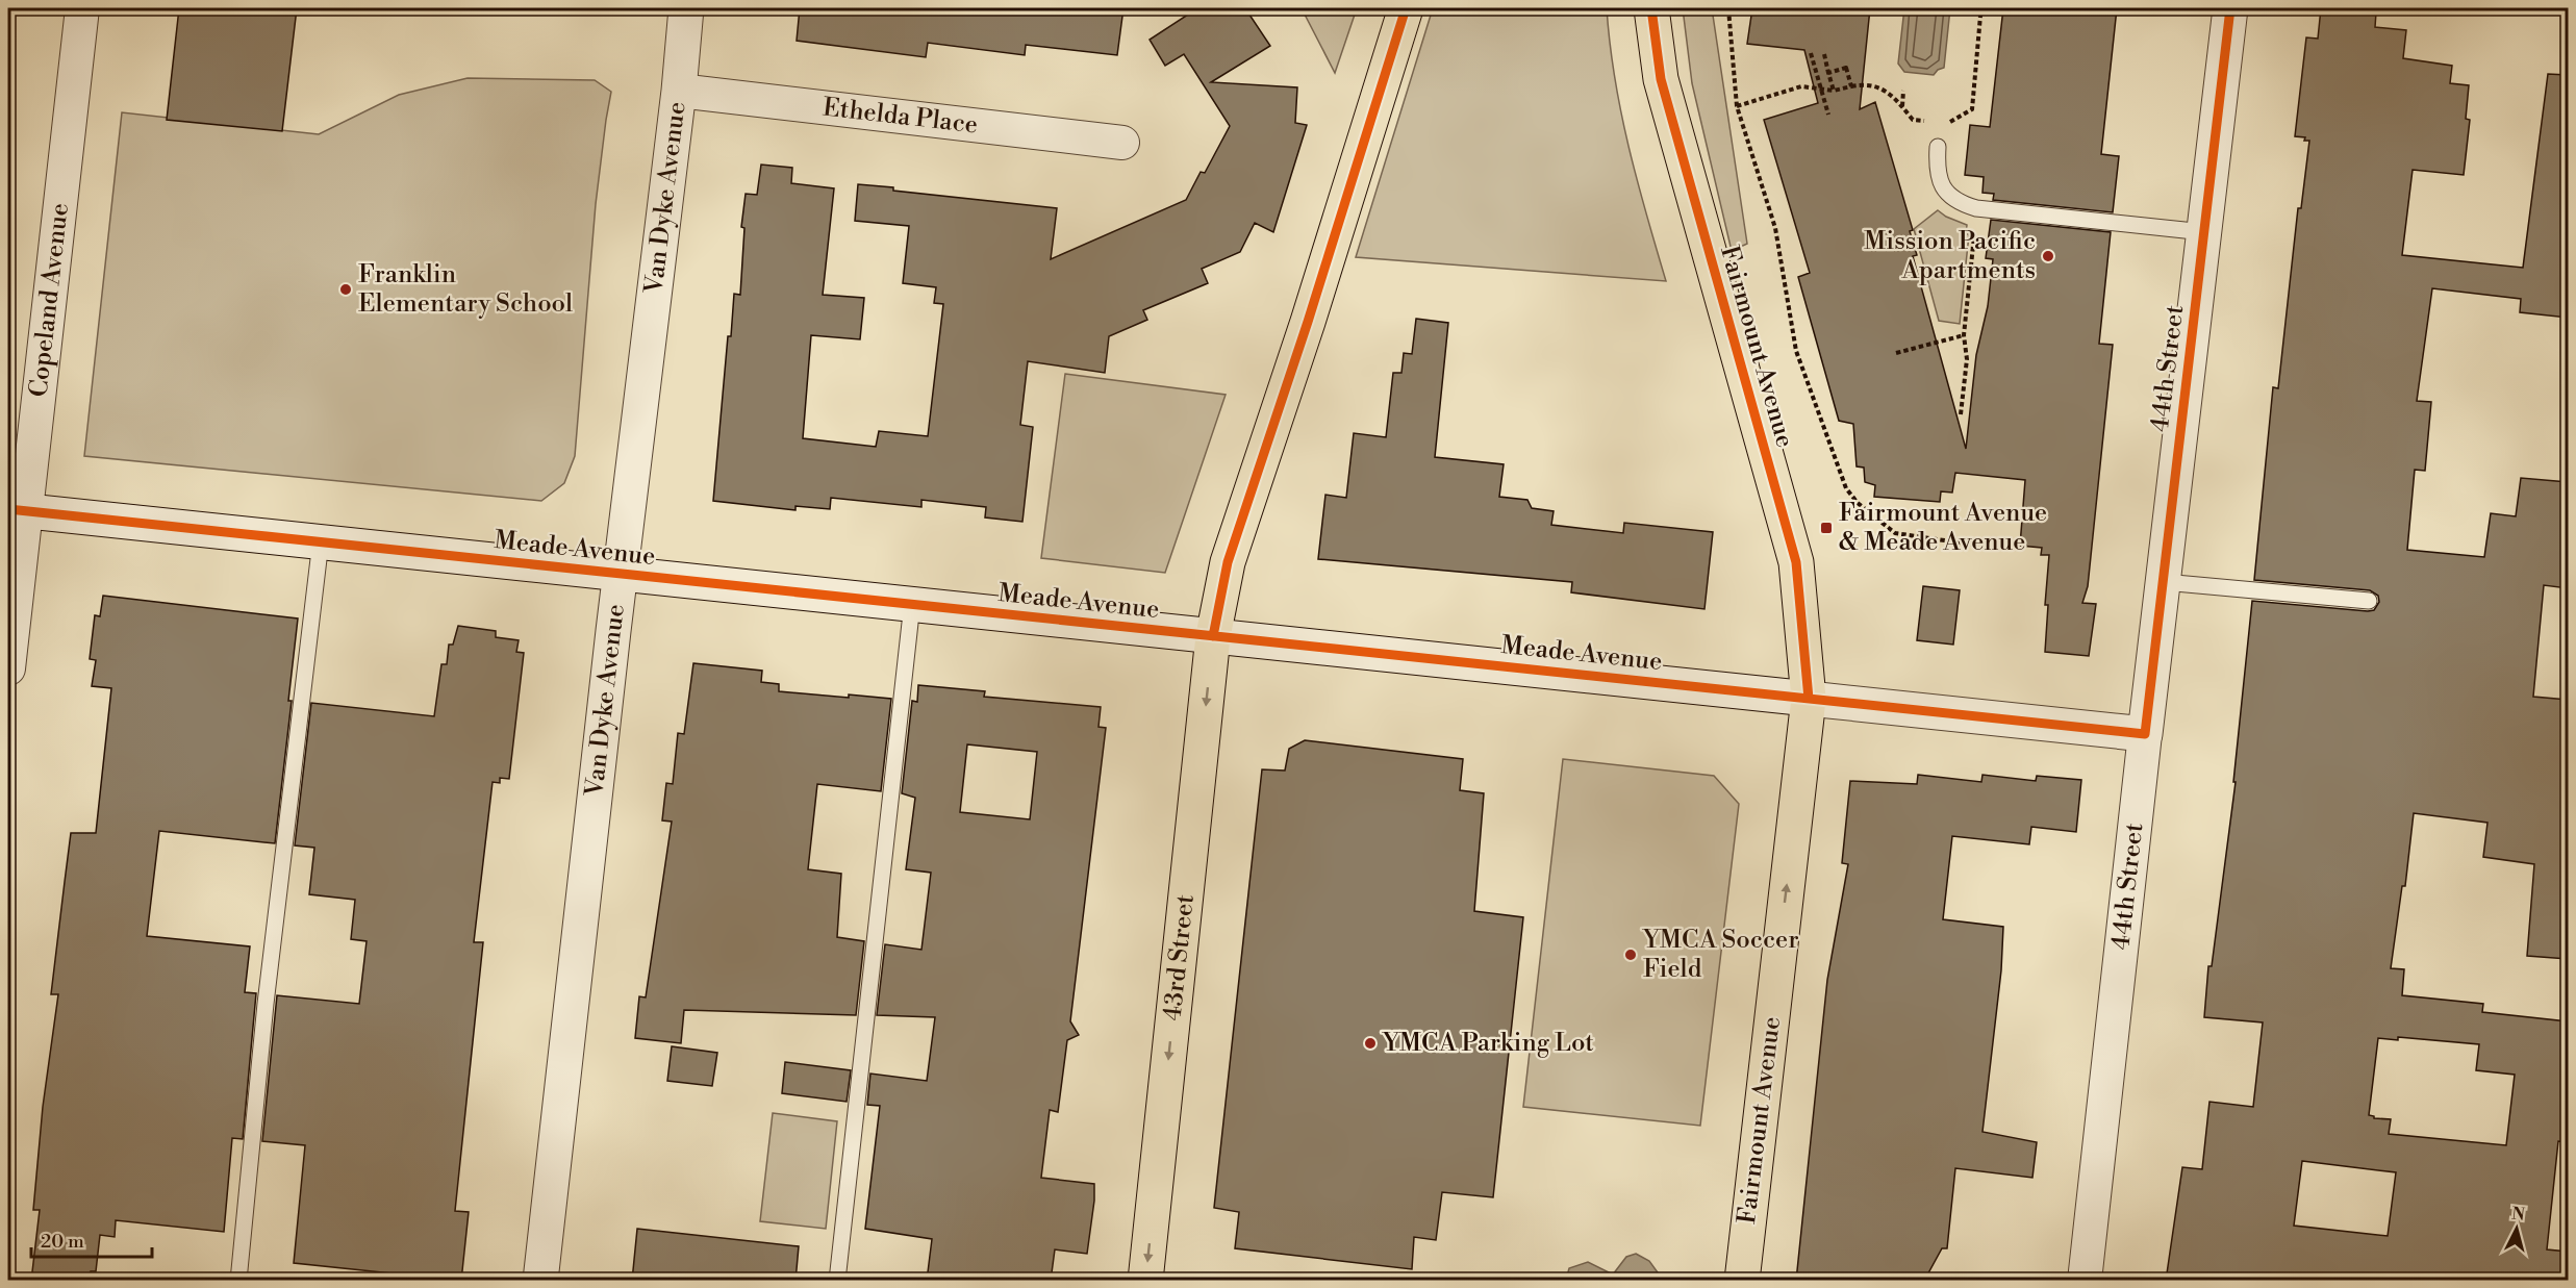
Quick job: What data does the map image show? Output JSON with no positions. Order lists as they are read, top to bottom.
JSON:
{
  "streets": {
    "main road": ["Fairmount Avenue", "43rd Street"],
    "street": [
      "Ethelda Place",
      "Van Dyke Avenue",
      "Copeland Avenue",
      "44th Street",
      "Meade Avenue"
    ]
  },
  "crossings": [
    ["Ethelda Place", "Van Dyke Avenue"],
    ["Van Dyke Avenue", "Meade Avenue"],
    ["Copeland Avenue", "Meade Avenue"],
    ["Fairmount Avenue", "Meade Avenue"],
    ["44th Street", "Meade Avenue"],
    ["Meade Avenue", "43rd Street"]
  ],
  "one_way": ["Fairmount Avenue", "43rd Street"],
  "places": {
    "other": [
      "Mission Pacific Apartments",
      "Franklin Elementary School",
      "YMCA Soccer Field",
      "YMCA Parking Lot"
    ],
    "transit": ["Fairmount Avenue & Meade Avenue"]
  },
  "scale_bar": "20 m",
  "north": "top"
}
